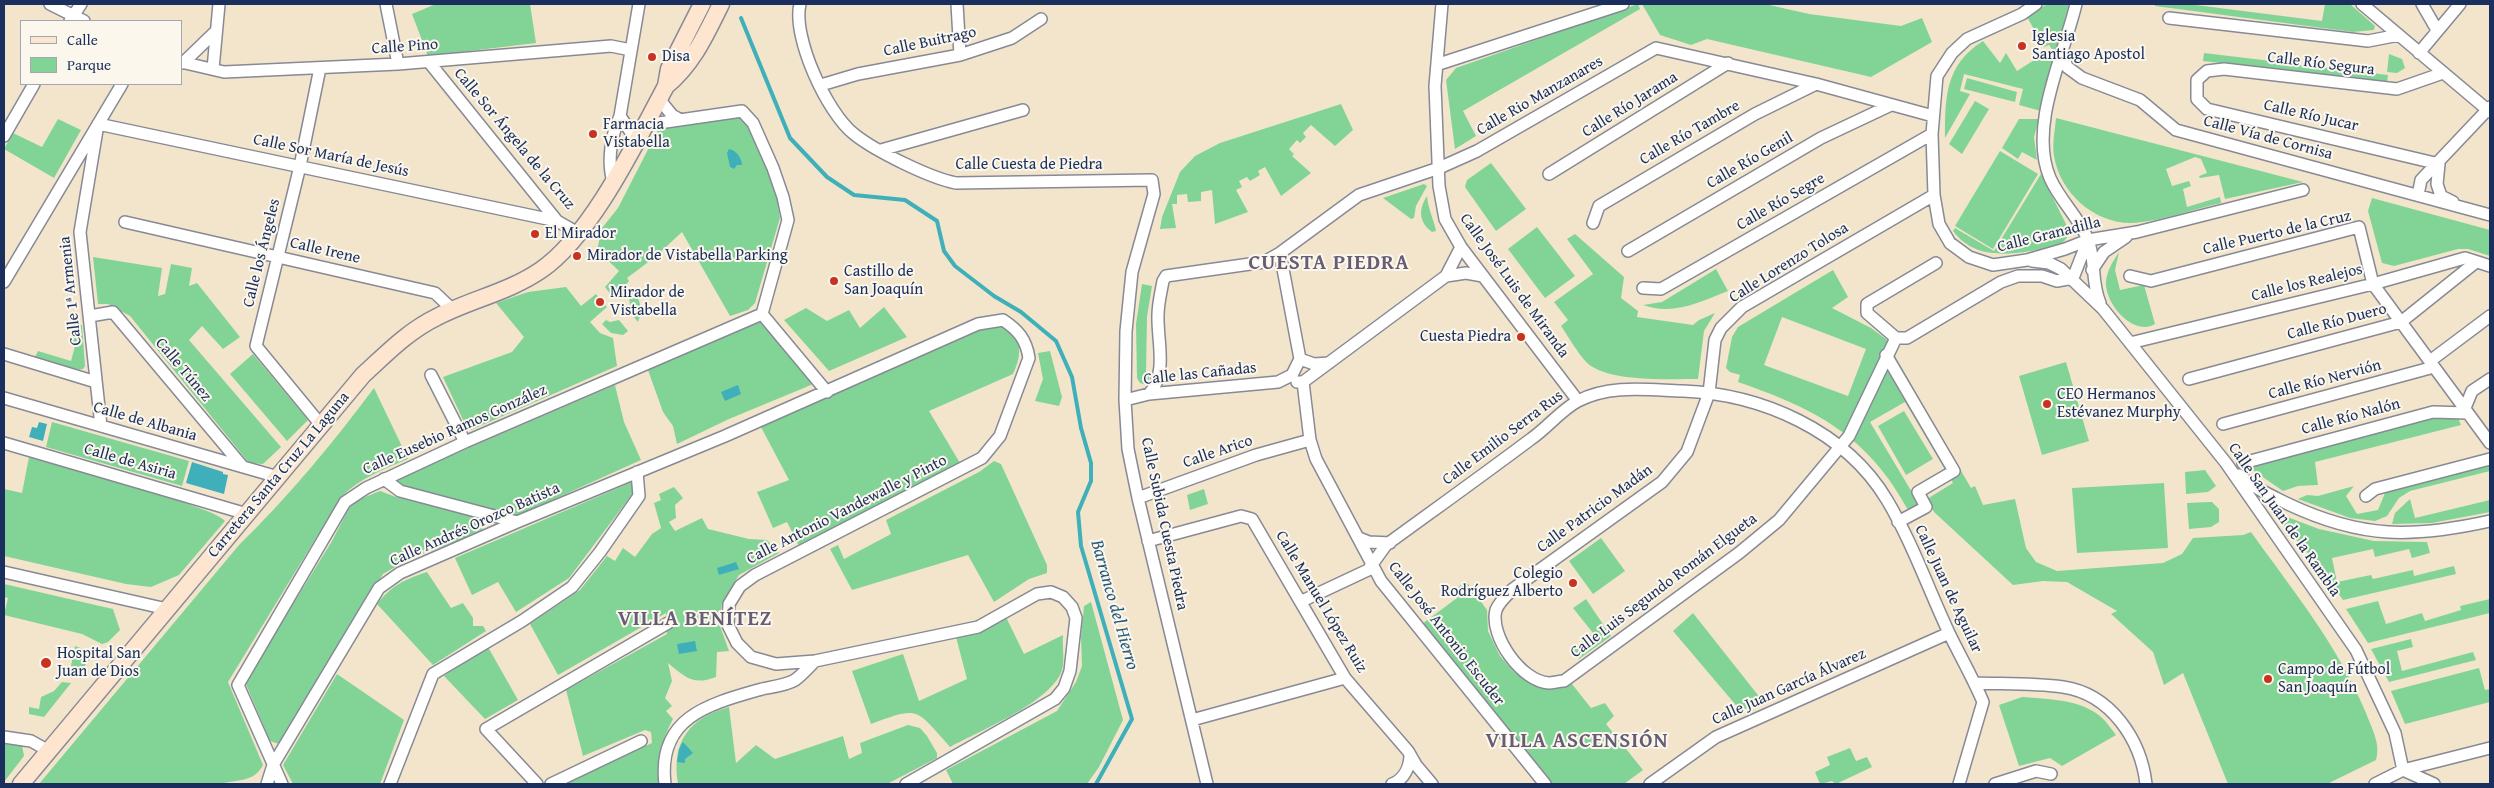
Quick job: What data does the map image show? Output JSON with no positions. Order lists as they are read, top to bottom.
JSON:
{
  "streets": {
    "main road": ["Carretera Santa Cruz La Laguna"],
    "street": [
      "Calle Buitrago",
      "Calle Pino",
      "Calle Río Segura",
      "Calle Rio Manzanares",
      "Calle Río Jarama",
      "Calle Río Jucar",
      "Calle Río Tambre",
      "Calle Vía de Cornisa",
      "Calle Sor Ángela de la Cruz",
      "Calle Sor María de Jesús",
      "Calle Río Genil",
      "Calle Cuesta de Piedra",
      "Calle Río Segre",
      "Calle Puerto de la Cruz",
      "Calle Granadilla",
      "Calle Irene",
      "Calle los Ángeles",
      "Calle Lorenzo Tolosa",
      "Calle los Realejos",
      "Calle José Luis de Miranda",
      "Calle 1ª Armenia",
      "Calle Río Duero",
      "Calle Túnez",
      "Calle las Cañadas",
      "Calle Río Nervión",
      "Calle Río Nalón",
      "Calle de Albania",
      "Calle Eusebio Ramos González",
      "Calle Emilio Serra Rus",
      "Calle Arico",
      "Calle de Asiria",
      "Calle Patricio Madán",
      "Calle Antonio Vandewalle y Pinto",
      "Calle San Juan de la Rambla",
      "Calle Subida Cuesta Piedra",
      "Calle Andrés Orozco Batista",
      "Calle Luis Segundo Román Elgueta",
      "Calle Juan de Aguilar",
      "Calle Manuel López Ruiz",
      "Calle José Antonio Escuder",
      "Calle Juan García Álvarez"
    ]
  },
  "crossings": [
    ["Calle Buitrago", "Calle Cuesta de Piedra"],
    ["Calle Pino", "Calle Sor Ángela de la Cruz"],
    ["Calle Pino", "Calle los Ángeles"],
    ["Calle Río Segura", "Calle Río Jucar"],
    ["Calle Rio Manzanares", "Calle Río Jarama"],
    ["Calle Rio Manzanares", "Calle José Luis de Miranda"],
    ["Calle Vía de Cornisa", "Calle San Juan de la Rambla"],
    ["Calle Sor Ángela de la Cruz", "Calle Sor María de Jesús"],
    ["Calle Sor Ángela de la Cruz", "Carretera Santa Cruz La Laguna"],
    ["Calle Sor María de Jesús", "Calle los Ángeles"],
    ["Calle Sor María de Jesús", "Calle 1ª Armenia"],
    ["Calle Cuesta de Piedra", "Calle Subida Cuesta Piedra"],
    ["Calle Río Segre", "Calle Granadilla"],
    ["Calle Puerto de la Cruz", "Calle los Realejos"],
    ["Calle Puerto de la Cruz", "Calle Río Duero"],
    ["Calle Puerto de la Cruz", "Calle Río Nervión"],
    ["Calle Puerto de la Cruz", "Calle Río Nalón"],
    ["Calle Granadilla", "Calle Lorenzo Tolosa"],
    ["Calle Granadilla", "Calle San Juan de la Rambla"],
    ["Calle Irene", "Calle los Ángeles"],
    ["Calle Irene", "Carretera Santa Cruz La Laguna"],
    ["Calle los Ángeles", "Carretera Santa Cruz La Laguna"],
    ["Calle Lorenzo Tolosa", "Calle Emilio Serra Rus"],
    ["Calle Lorenzo Tolosa", "Calle Patricio Madán"],
    ["Calle Lorenzo Tolosa", "Calle Juan de Aguilar"],
    ["Calle los Realejos", "Calle Río Duero"],
    ["Calle los Realejos", "Calle San Juan de la Rambla"],
    ["Calle José Luis de Miranda", "Calle Emilio Serra Rus"],
    ["Calle 1ª Armenia", "Calle Túnez"],
    ["Calle 1ª Armenia", "Calle de Albania"],
    ["Calle Túnez", "Calle de Albania"],
    ["Calle las Cañadas", "Calle Subida Cuesta Piedra"],
    ["Calle las Cañadas", "Calle José Antonio Escuder"],
    ["Calle de Albania", "Carretera Santa Cruz La Laguna"],
    ["Calle Eusebio Ramos González", "Calle Andrés Orozco Batista"],
    ["Calle Emilio Serra Rus", "Calle Patricio Madán"],
    ["Calle Emilio Serra Rus", "Calle Juan de Aguilar"],
    ["Calle Emilio Serra Rus", "Calle Manuel López Ruiz"],
    ["Calle Emilio Serra Rus", "Calle José Antonio Escuder"],
    ["Calle Arico", "Calle Subida Cuesta Piedra"],
    ["Calle Arico", "Calle José Antonio Escuder"],
    ["Calle de Asiria", "Carretera Santa Cruz La Laguna"],
    ["Calle Patricio Madán", "Calle Luis Segundo Román Elgueta"],
    ["Calle Patricio Madán", "Calle Juan de Aguilar"],
    ["Calle Antonio Vandewalle y Pinto", "Calle Andrés Orozco Batista"],
    ["Calle Subida Cuesta Piedra", "Calle Manuel López Ruiz"],
    ["Calle Luis Segundo Román Elgueta", "Calle Juan de Aguilar"],
    ["Calle Juan de Aguilar", "Calle Juan García Álvarez"]
  ],
  "districts": ["CUESTA PIEDRA", "VILLA BENÍTEZ", "VILLA ASCENSIÓN"],
  "water": ["Barranco del Hierro"],
  "places": [
    "Iglesia Santiago Apostol",
    "Disa",
    "Farmacia Vistabella",
    "El Mirador",
    "Mirador de Vistabella Parking",
    "Castillo de San Joaquín",
    "Mirador de Vistabella",
    "Cuesta Piedra",
    "CEO Hermanos Estévanez Murphy",
    "Colegio Rodríguez Alberto",
    "Hospital San Juan de Dios",
    "Campo de Fútbol San Joaquín"
  ],
  "legend": ["Calle", "Parque"]
}
